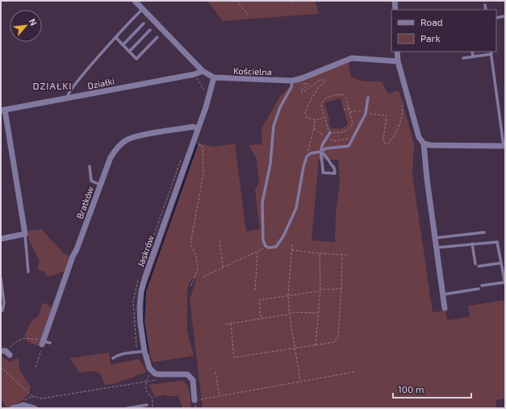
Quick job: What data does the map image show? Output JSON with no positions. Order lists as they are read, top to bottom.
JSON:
{
  "streets": {
    "street": [
      "Kościelna",
      "Działki",
      "Bratków",
      "Jaskrów"
    ]
  },
  "crossings": [
    ["Kościelna", "Działki"],
    ["Kościelna", "Jaskrów"],
    ["Bratków", "Jaskrów"]
  ],
  "districts": ["DZIAŁKI"],
  "legend": ["Road", "Park"],
  "scale_bar": "100 m",
  "north": "top right"
}
